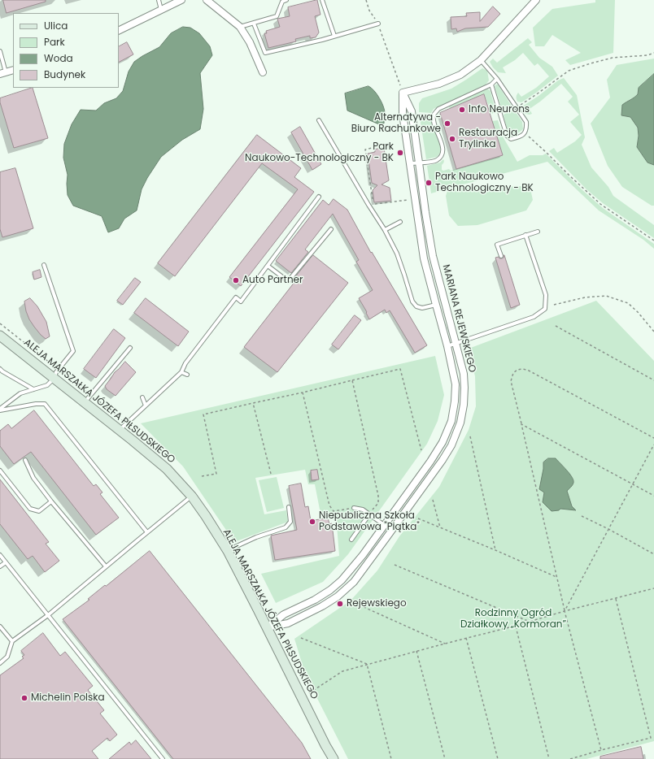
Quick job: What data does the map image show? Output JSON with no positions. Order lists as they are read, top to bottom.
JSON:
{
  "streets": {
    "street": ["MARIANA REJEWSKIEGO", "ALEJA MARSZAŁKA JÓZEFA PIŁSUDSKIEGO"]
  },
  "crossings": [
    ["MARIANA REJEWSKIEGO", "ALEJA MARSZAŁKA JÓZEFA PIŁSUDSKIEGO"]
  ],
  "parks": ["Rodzinny Ogród Działkowy „Kormoran”"],
  "places": [
    "Info Neurons",
    "Alternatywa - Biuro Rachunkowe",
    "Restauracja Trylinka",
    "Park Naukowo-Technologiczny - BK",
    "Park Naukowo Technologiczny - BK",
    "Auto Partner",
    "Niepubliczna Szkoła Podstawowa \"Piątka\"",
    "Rejewskiego",
    "Michelin Polska"
  ],
  "legend": [
    "Ulica",
    "Park",
    "Woda",
    "Budynek"
  ]
}
